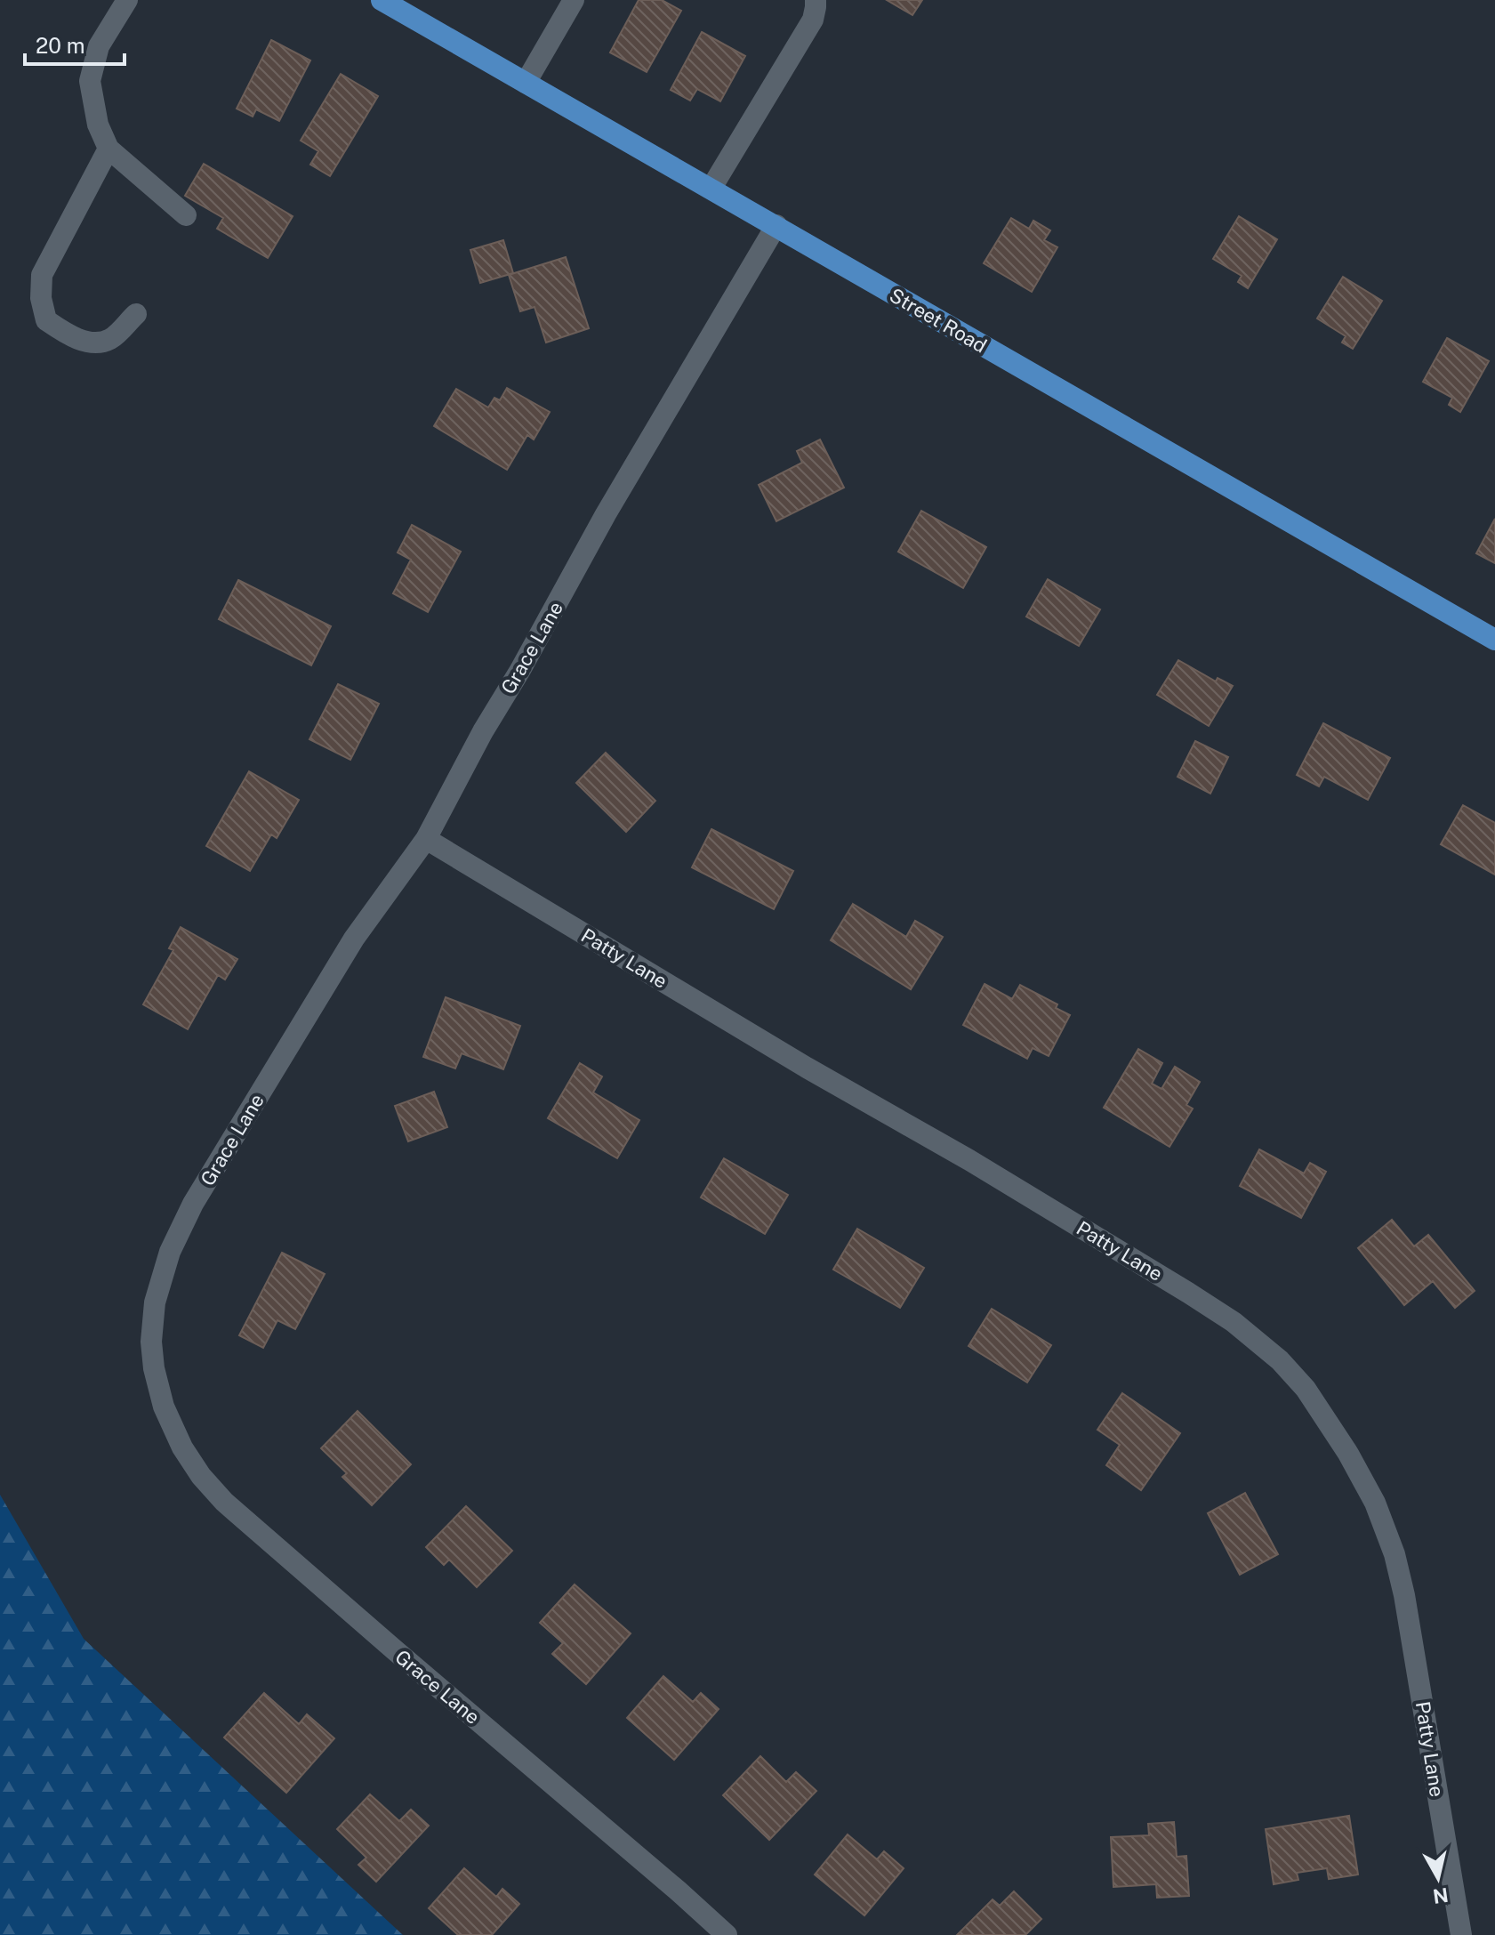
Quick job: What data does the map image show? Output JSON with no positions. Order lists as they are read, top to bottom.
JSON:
{
  "streets": {
    "main road": ["Street Road"],
    "street": ["Grace Lane", "Patty Lane"]
  },
  "crossings": [
    ["Street Road", "Grace Lane"],
    ["Grace Lane", "Patty Lane"]
  ],
  "scale_bar": "20 m",
  "north": "bottom"
}
